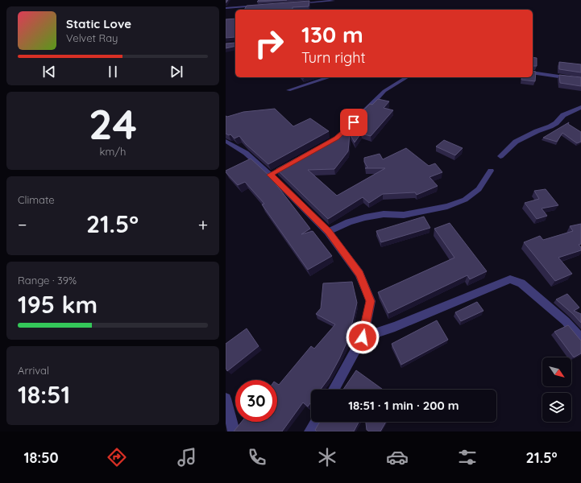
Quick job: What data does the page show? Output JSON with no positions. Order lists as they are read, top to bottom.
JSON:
{
  "north": "bottom right",
  "page": {
    "turn": ["130 m", "Turn right"],
    "song": ["Static Love", "Velvet Ray"],
    "tile": [
      ["24", "km/h"],
      "Climate",
      ["Range · 39%", "195 km"],
      ["Arrival", "18:51"]
    ],
    "heat": ["−", "21.5°", "+"],
    "limit": "30",
    "trip": "18:51 · 1 min · 200 m",
    "tabs": ["18:50", "21.5°"]
  }
}
